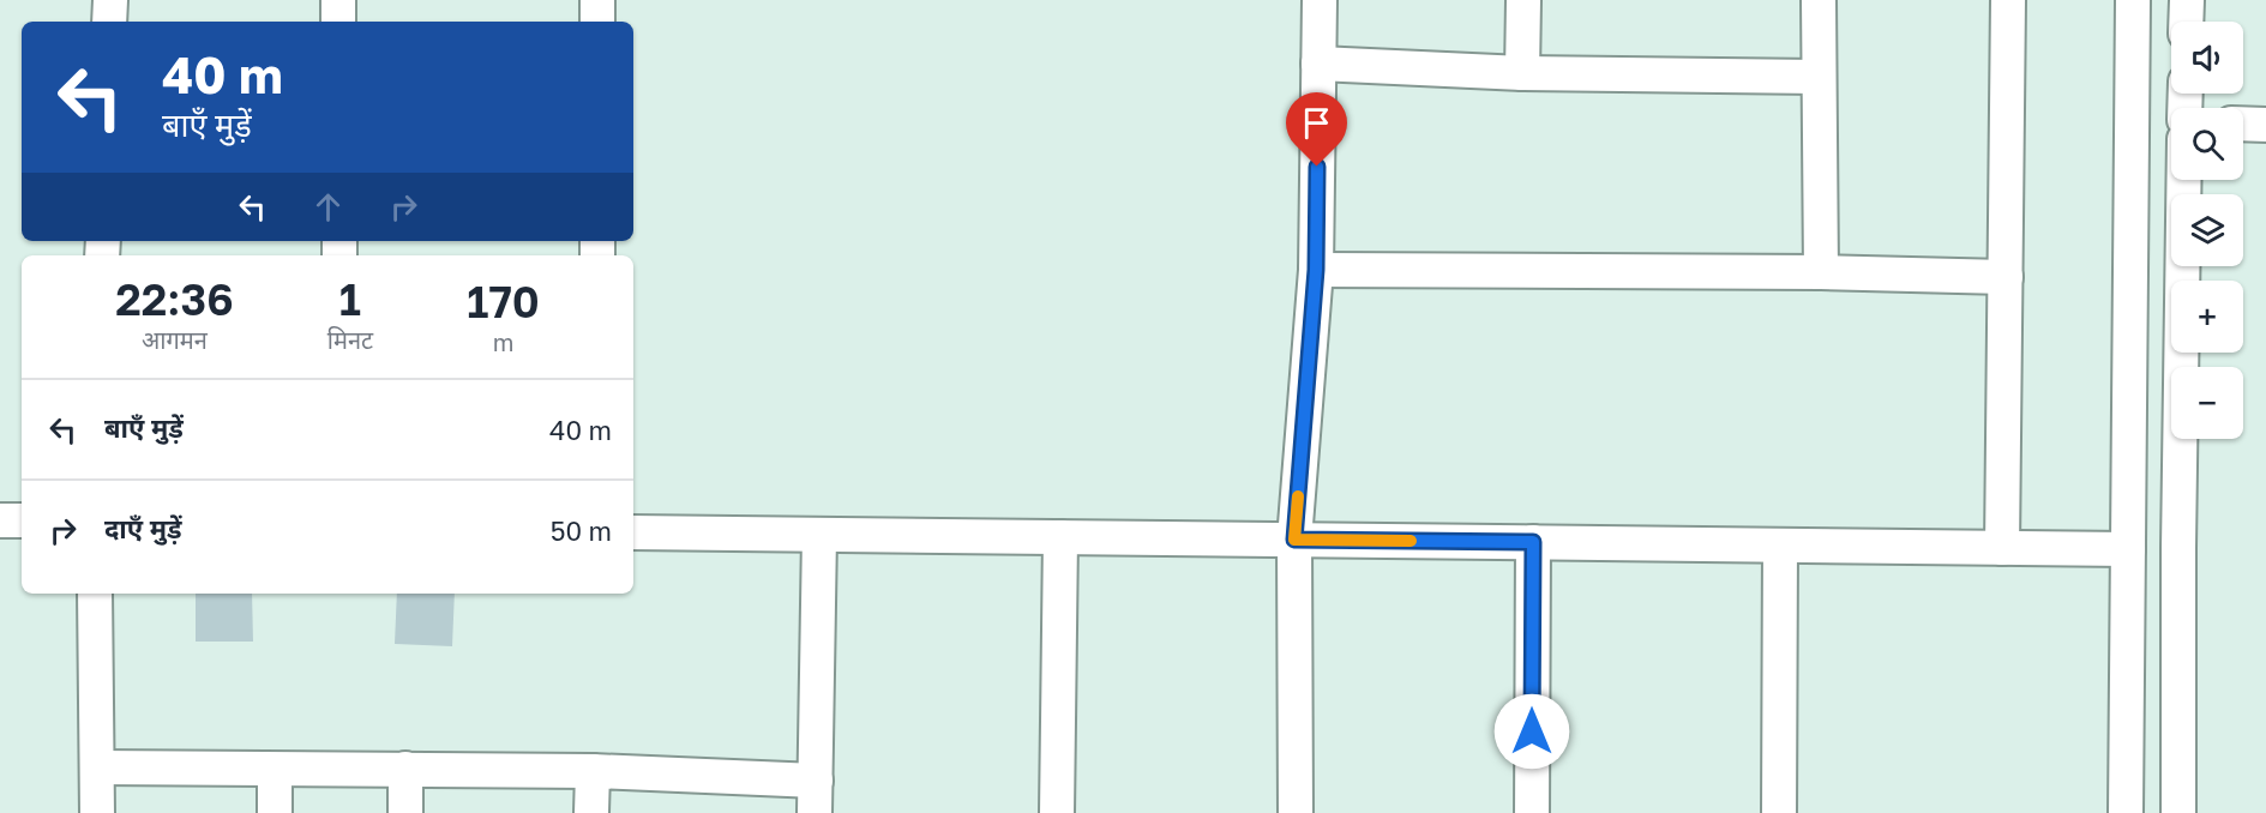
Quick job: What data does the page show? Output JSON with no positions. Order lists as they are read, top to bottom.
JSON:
{
  "page": {
    "map_buttons": ["+", "−"],
    "turn": ["40 m", "बाएँ मुड़ें"],
    "eta": [
      "22:36",
      "आगमन",
      "1",
      "मिनट",
      "170",
      "m"
    ],
    "list": [
      {
        "name": "बाएँ मुड़ें",
        "value": "40 m"
      },
      {
        "name": "दाएँ मुड़ें",
        "value": "50 m"
      }
    ]
  }
}
